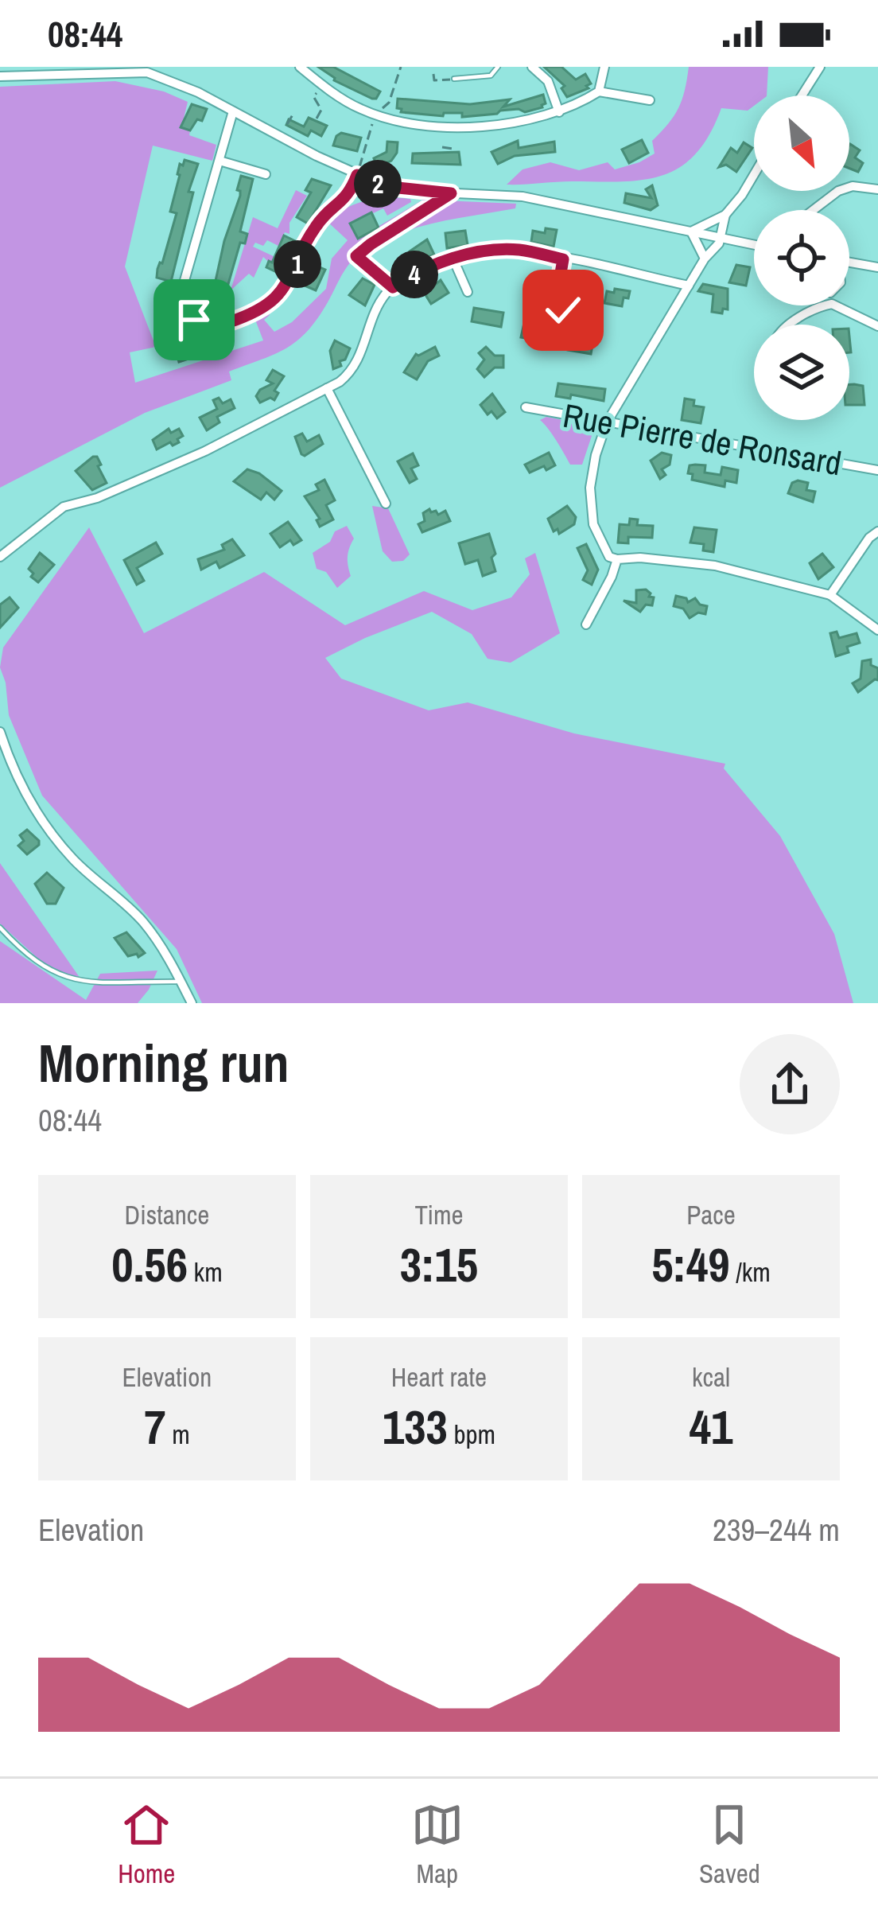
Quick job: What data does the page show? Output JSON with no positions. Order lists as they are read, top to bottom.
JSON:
{
  "streets": {
    "street": ["Rue Pierre de Ronsard"]
  },
  "north": "bottom right",
  "page": {
    "status": "08:44",
    "pins": ["2", "1", "4"],
    "heading": ["Morning run", "08:44"],
    "stats": [
      ["Distance", "0.56 km"],
      ["Time", "3:15"],
      ["Pace", "5:49 /km"],
      ["Elevation", "7 m"],
      ["Heart rate", "133 bpm"],
      ["kcal", "41"]
    ],
    "chart": ["Elevation", "239–244 m"],
    "tabs": ["Home", "Map", "Saved"]
  }
}
